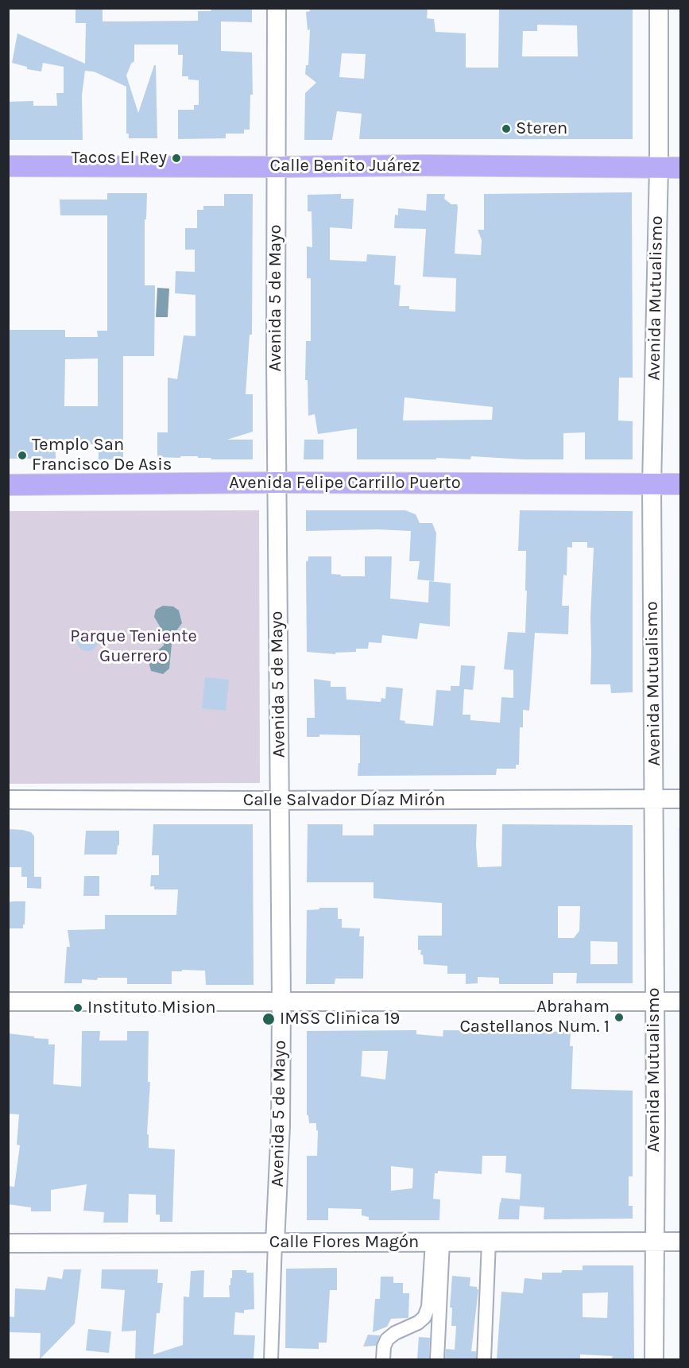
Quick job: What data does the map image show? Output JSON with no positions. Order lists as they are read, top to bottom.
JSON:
{
  "streets": {
    "main road": ["Calle Benito Juárez", "Avenida Felipe Carrillo Puerto"],
    "street": [
      "Avenida 5 de Mayo",
      "Avenida Mutualismo",
      "Calle Salvador Díaz Mirón",
      "Calle Flores Magón"
    ]
  },
  "crossings": [
    ["Calle Benito Juárez", "Avenida 5 de Mayo"],
    ["Calle Benito Juárez", "Avenida Mutualismo"],
    ["Avenida 5 de Mayo", "Avenida Felipe Carrillo Puerto"],
    ["Avenida 5 de Mayo", "Calle Salvador Díaz Mirón"],
    ["Avenida 5 de Mayo", "Calle Flores Magón"],
    ["Avenida Mutualismo", "Avenida Felipe Carrillo Puerto"],
    ["Avenida Mutualismo", "Calle Salvador Díaz Mirón"],
    ["Avenida Mutualismo", "Calle Flores Magón"]
  ],
  "parks": ["Parque Teniente Guerrero"],
  "places": [
    "Steren",
    "Tacos El Rey",
    "Templo San Francisco De Asis",
    "Instituto Mision",
    "Abraham Castellanos Num. 1",
    "IMSS Clinica 19"
  ]
}
